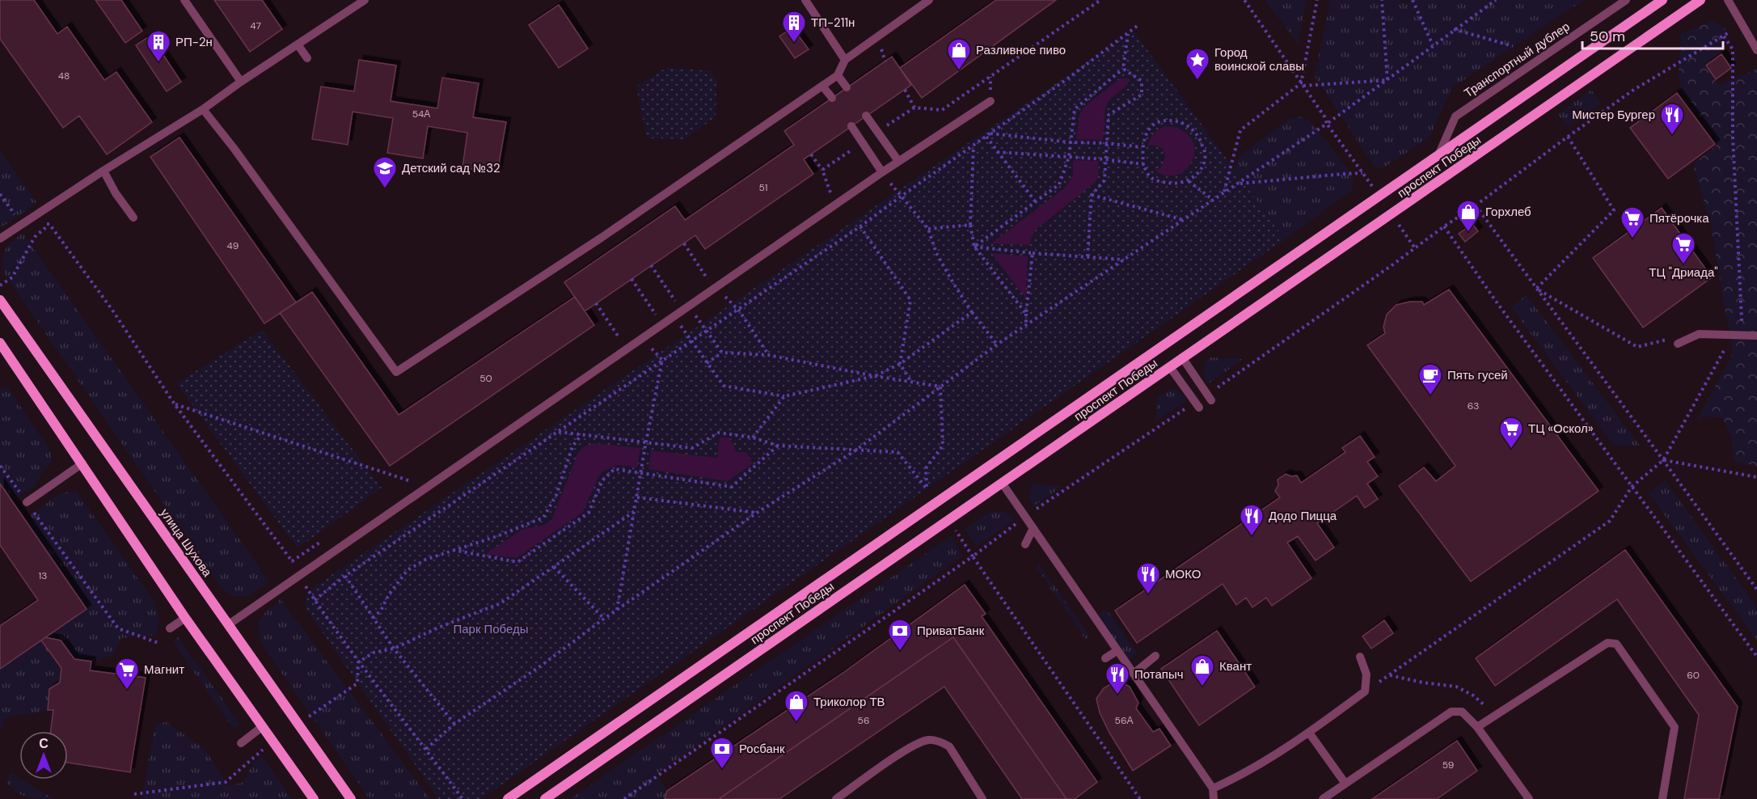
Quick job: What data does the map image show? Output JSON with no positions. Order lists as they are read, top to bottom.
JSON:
{
  "streets": {
    "main road": ["проспект Победы", "улица Шухова"],
    "lane": ["Транспортный дублер"]
  },
  "crossings": [
    ["Транспортный дублер", "проспект Победы"]
  ],
  "parks": ["Парк Победы"],
  "places": {
    "building": ["ТП-211н", "РП-2н"],
    "shop": [
      "Разливное пиво",
      "Горхлеб",
      "Квант",
      "Триколор ТВ"
    ],
    "place": ["Город воинской славы"],
    "restaurant": [
      "Мистер Бургер",
      "Додо Пицца",
      "МОКО",
      "Потапыч"
    ],
    "school or university": ["Детский сад №32"],
    "supermarket": [
      "Пятёрочка",
      "ТЦ \"Дриада\"",
      "ТЦ «Оскол»",
      "Магнит"
    ],
    "cafe": ["Пять гусей"],
    "bank": ["ПриватБанк", "Росбанк"]
  },
  "house_numbers": [
    "47",
    "48",
    "54А",
    "51",
    "49",
    "50",
    "63",
    "13",
    "60",
    "56",
    "56А",
    "59"
  ],
  "scale_bar": "50 m",
  "north": "top"
}
